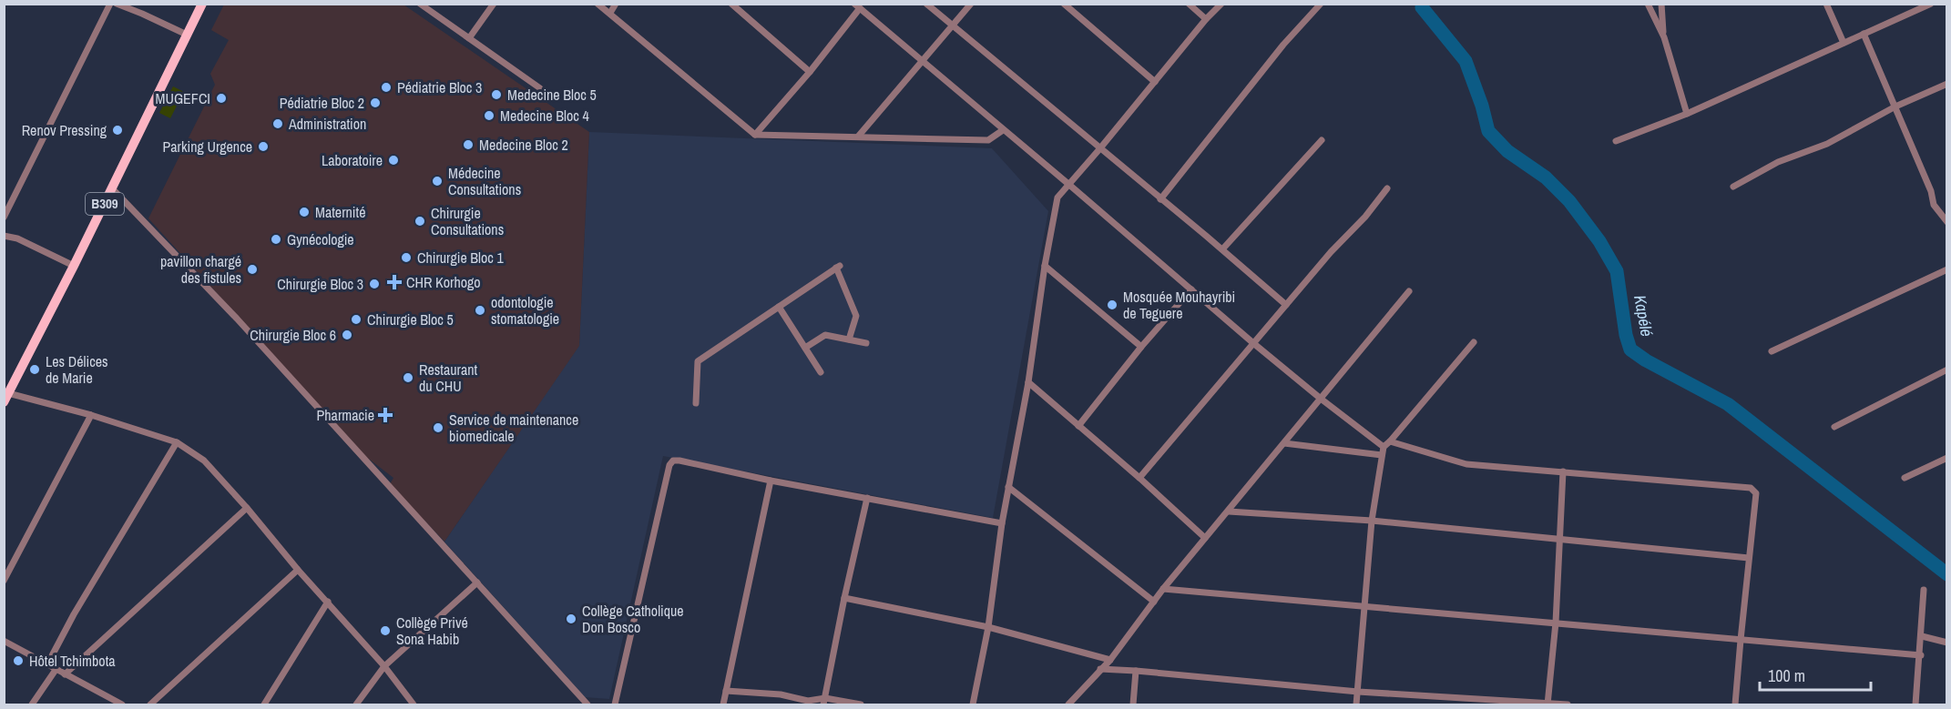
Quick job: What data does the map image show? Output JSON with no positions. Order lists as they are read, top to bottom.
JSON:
{
  "streets": {
    "main road": ["B309"]
  },
  "water": ["Kapélé"],
  "places": {
    "other": [
      "Pédiatrie Bloc 3",
      "Medecine Bloc 5",
      "MUGEFCI",
      "Pédiatrie Bloc 2",
      "Medecine Bloc 4",
      "Administration",
      "Renov Pressing",
      "Medecine Bloc 2",
      "Parking Urgence",
      "Laboratoire",
      "Médecine Consultations",
      "Maternité",
      "Chirurgie Consultations",
      "Gynécologie",
      "Chirurgie Bloc 1",
      "pavillon chargé des fistules",
      "Chirurgie Bloc 3",
      "Mosquée Mouhayribi de Teguere",
      "odontologie stomatologie",
      "Chirurgie Bloc 5",
      "Chirurgie Bloc 6",
      "Les Délices de Marie",
      "Restaurant du CHU",
      "Service de maintenance biomedicale",
      "Collège Catholique Don Bosco",
      "Collège Privé Sona Habib",
      "Hôtel Tchimbota"
    ],
    "health": ["CHR Korhogo", "Pharmacie"]
  },
  "scale_bar": "100 m"
}
